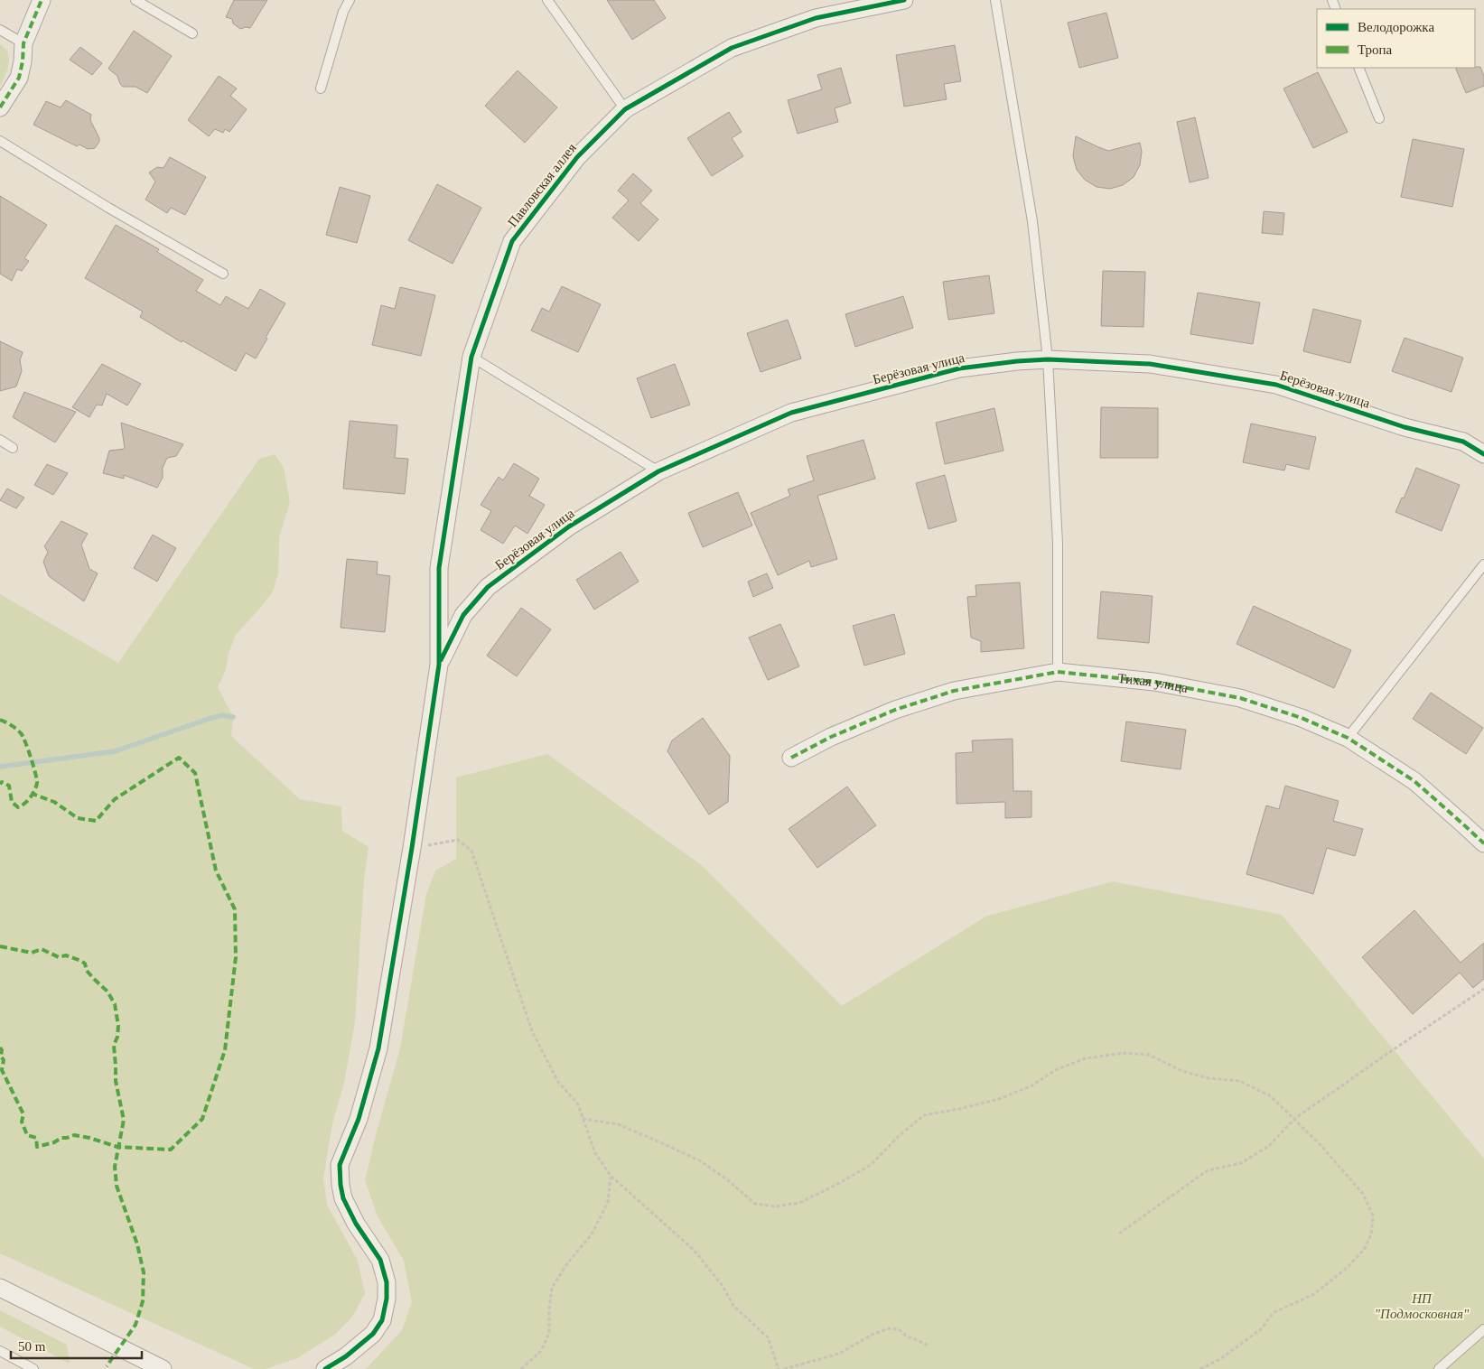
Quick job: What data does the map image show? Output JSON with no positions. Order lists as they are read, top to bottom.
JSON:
{
  "streets": {
    "street": ["Павловская аллея", "Берёзовая улица", "Тихая улица"]
  },
  "crossings": [
    ["Павловская аллея", "Берёзовая улица"]
  ],
  "parks": ["НП \"Подмосковная\""],
  "legend": ["Велодорожка", "Тропа"],
  "scale_bar": "50 m"
}
